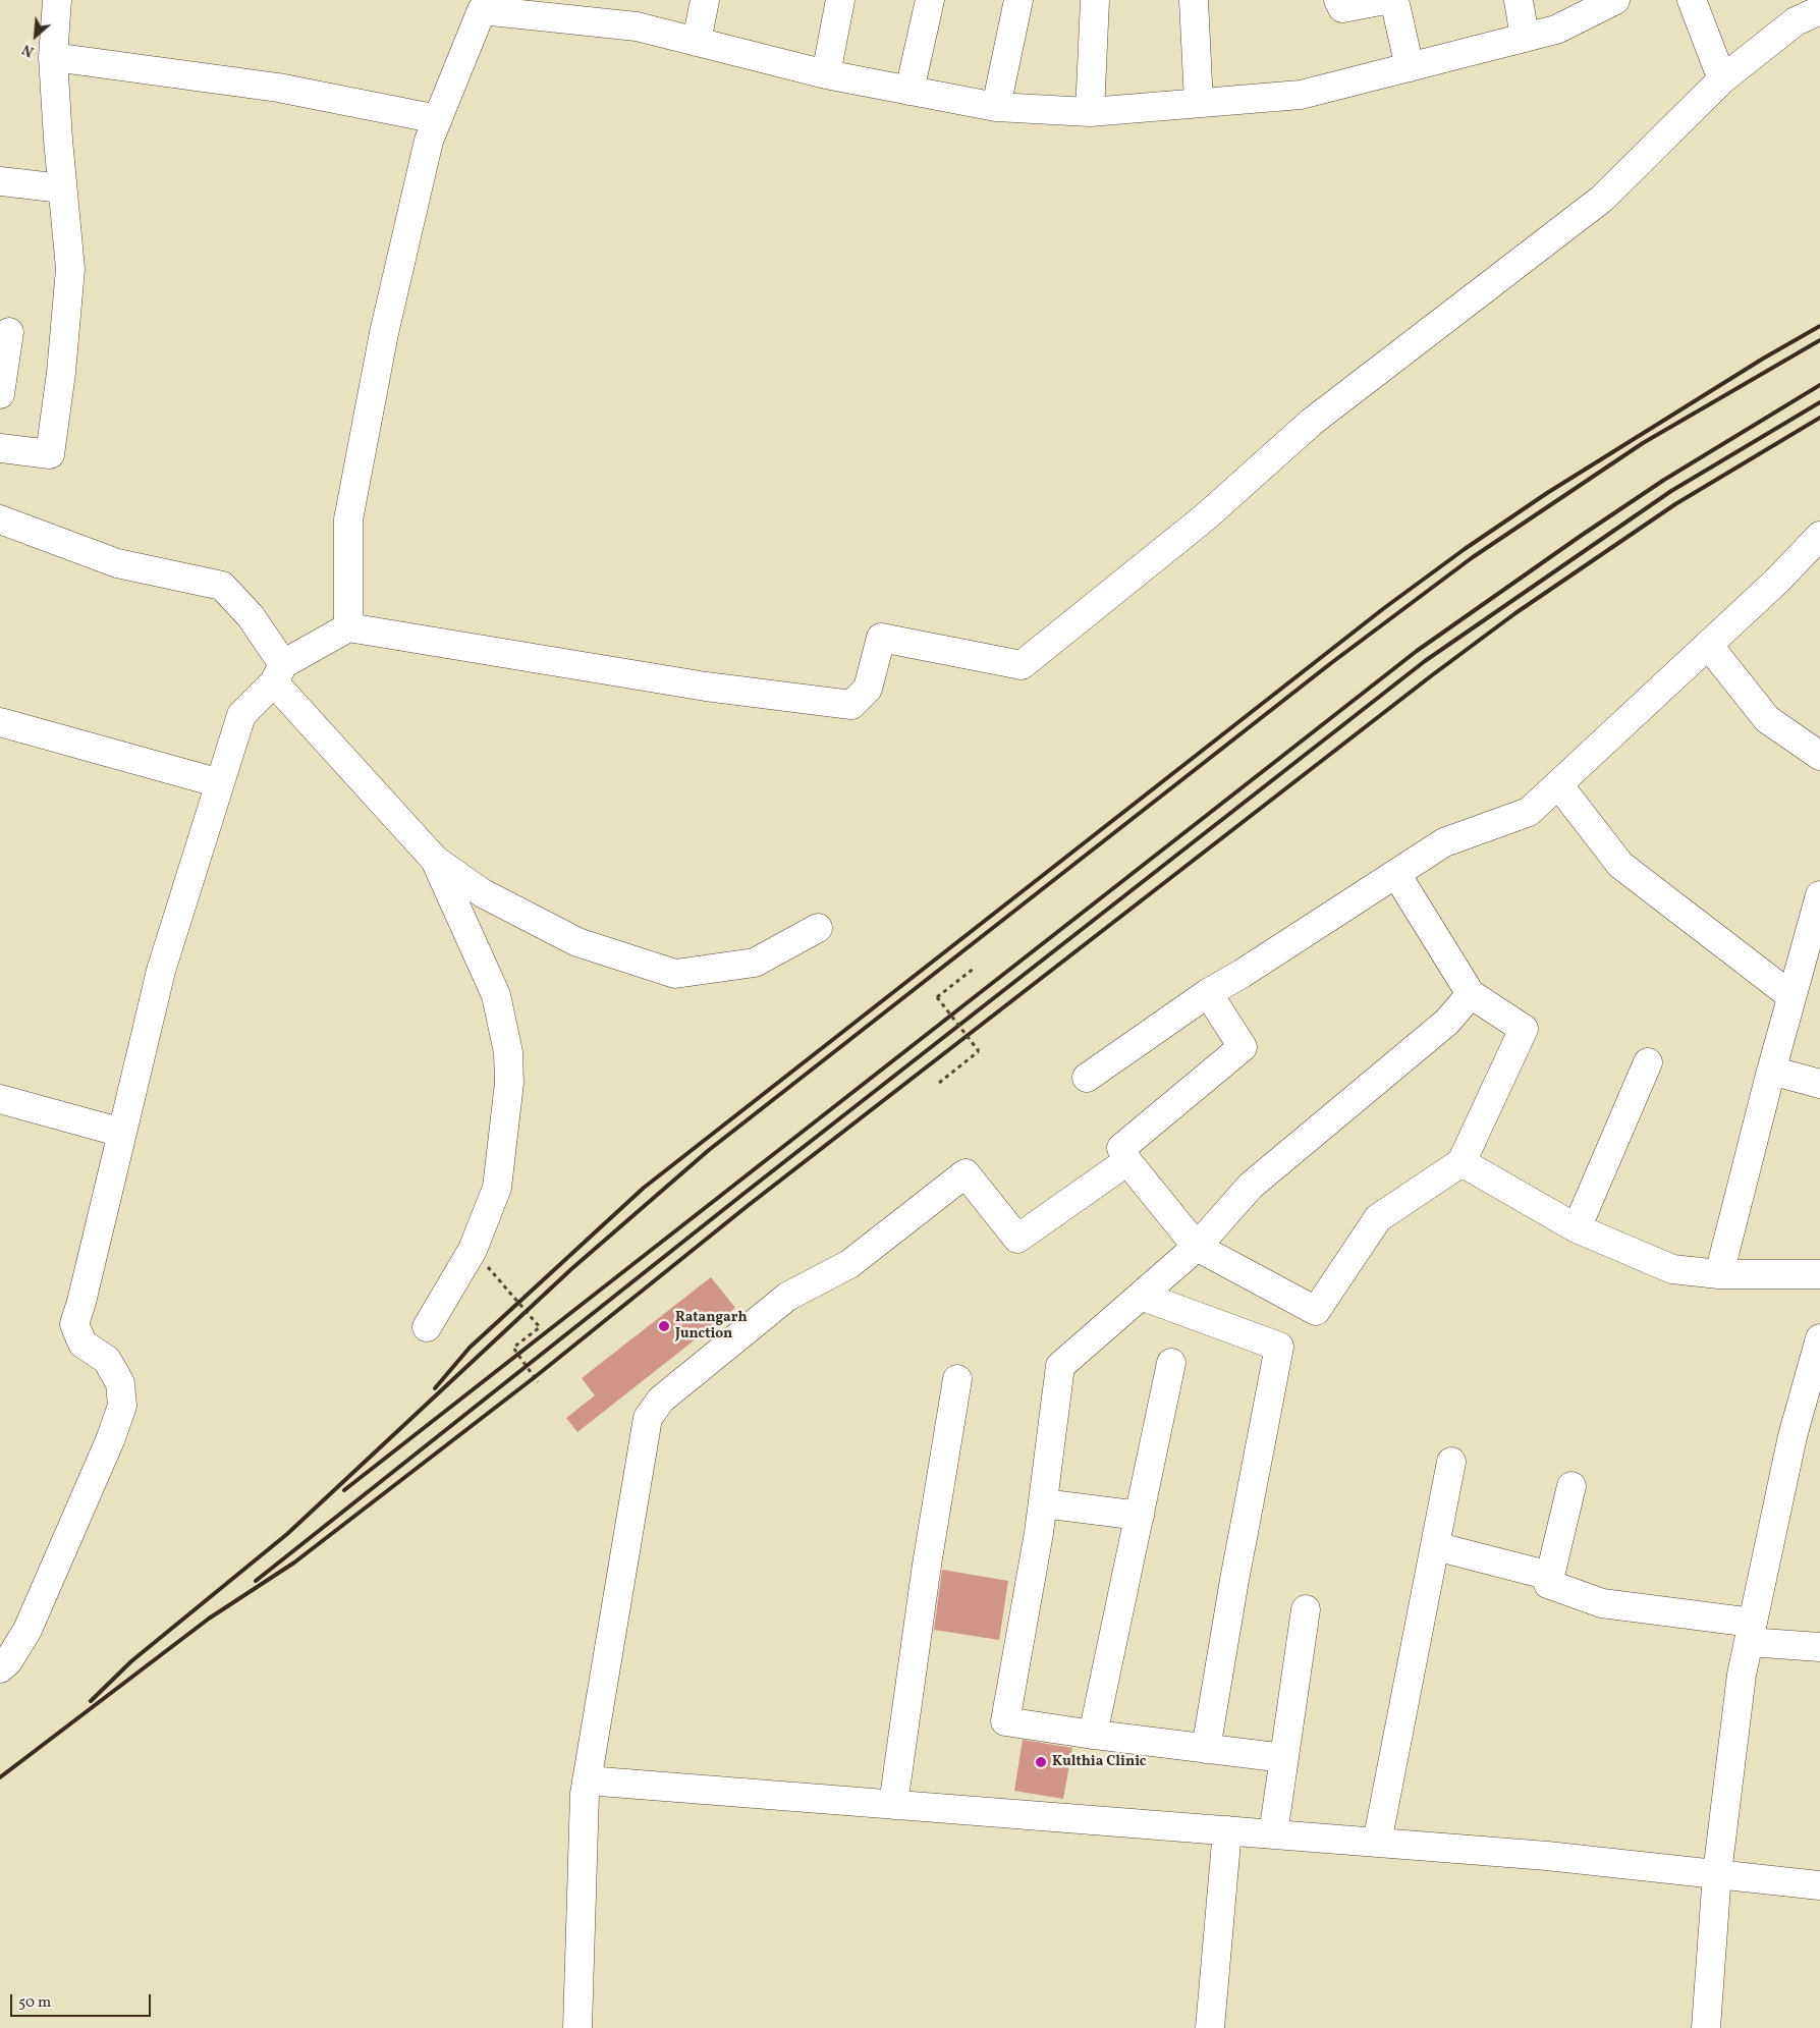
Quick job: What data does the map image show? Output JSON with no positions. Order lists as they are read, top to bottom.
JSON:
{
  "places": ["Ratangarh Junction", "Kulthia Clinic"],
  "scale_bar": "50 m",
  "north": "bottom left"
}
